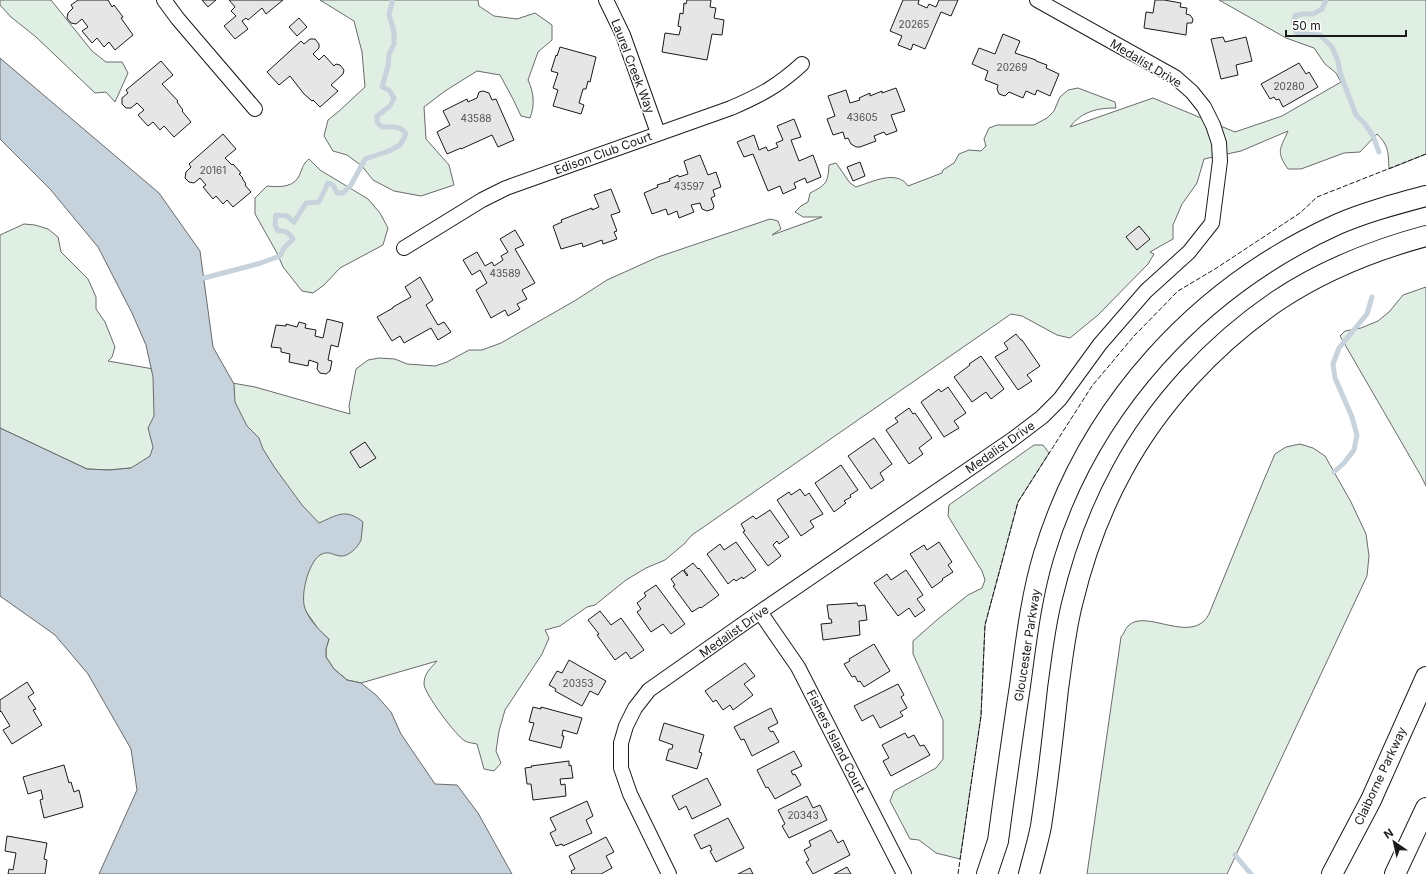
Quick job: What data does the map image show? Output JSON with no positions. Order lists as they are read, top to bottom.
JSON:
{
  "streets": {
    "main road": ["Gloucester Parkway", "Claiborne Parkway"],
    "street": [
      "Medalist Drive",
      "Laurel Creek Way",
      "Edison Club Court",
      "Fishers Island Court"
    ]
  },
  "crossings": [
    ["Medalist Drive", "Fishers Island Court"],
    ["Laurel Creek Way", "Edison Club Court"]
  ],
  "house_numbers": [
    "20265",
    "20269",
    "20280",
    "43605",
    "43588",
    "20161",
    "43597",
    "43589",
    "20353",
    "20343"
  ],
  "scale_bar": "50 m",
  "north": "top left"
}
